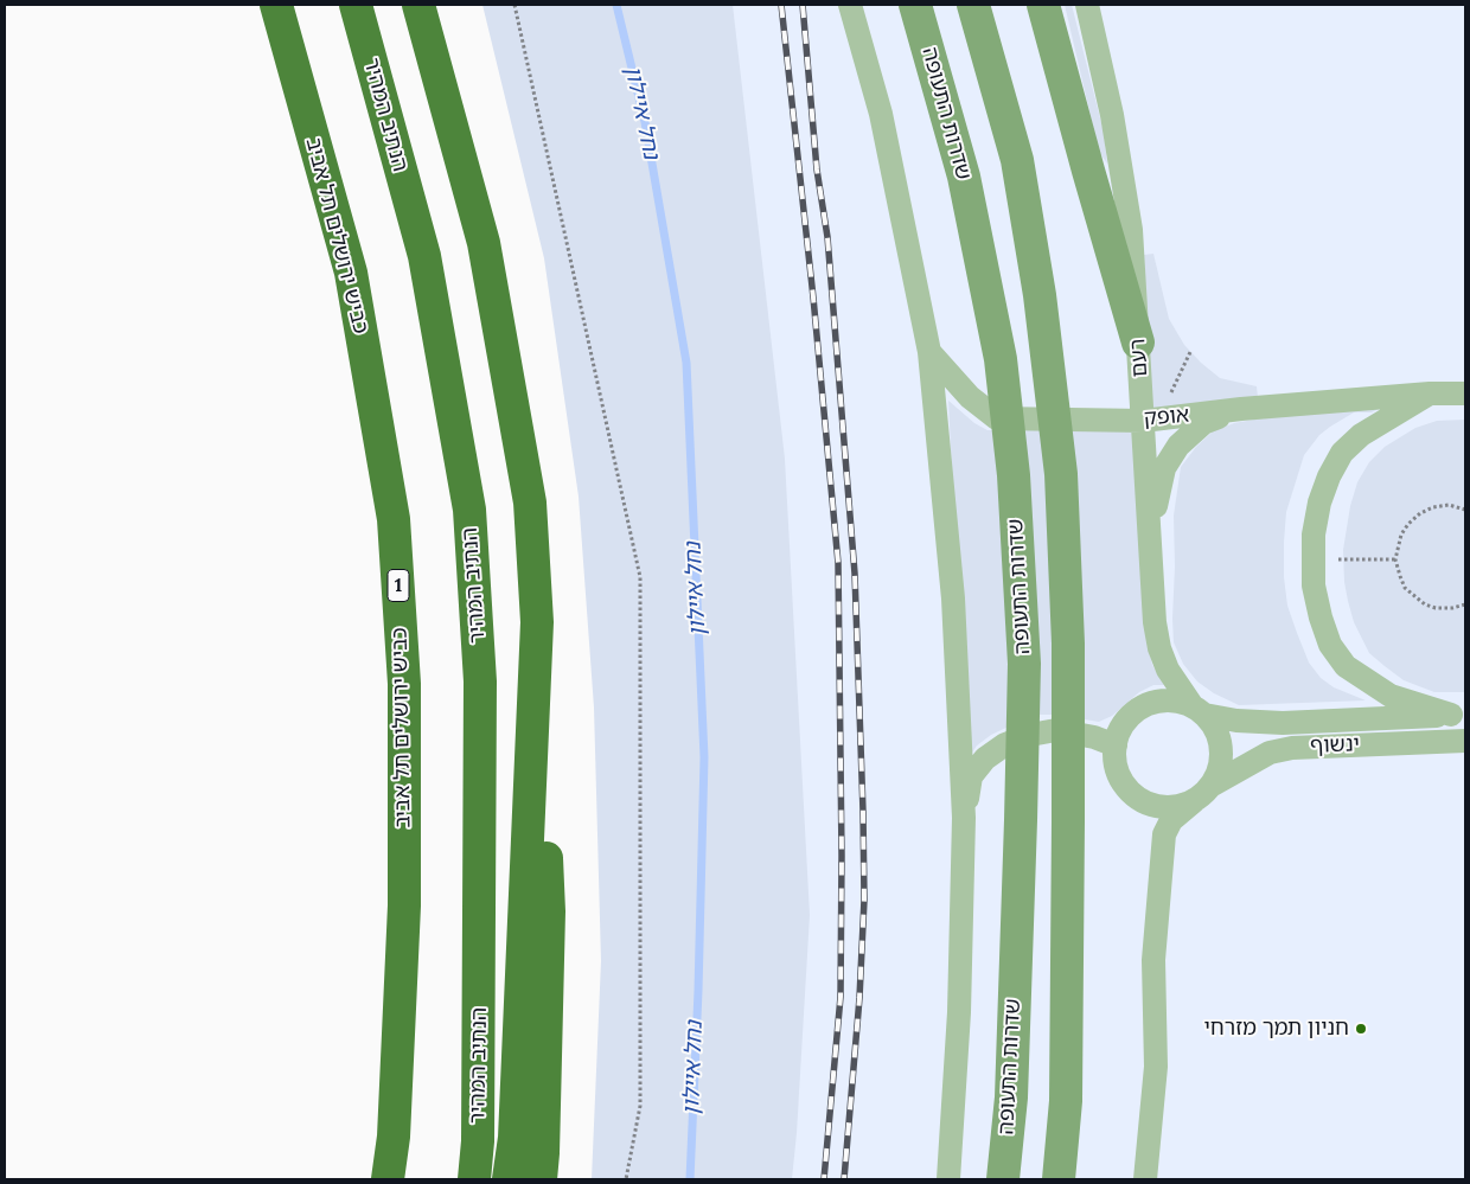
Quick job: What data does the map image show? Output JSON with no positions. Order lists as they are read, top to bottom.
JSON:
{
  "streets": {
    "highway": ["הנתיב המהיר", "כביש ירושלים תל אביב", "1"],
    "main road": ["שדרות התעופה"],
    "street": ["רעם", "אופק", "ינשוף"]
  },
  "crossings": [
    ["רעם", "אופק"],
    ["רעם", "ינשוף"]
  ],
  "water": ["נחל איילון"],
  "places": ["חניון תמך מזרחי"]
}
